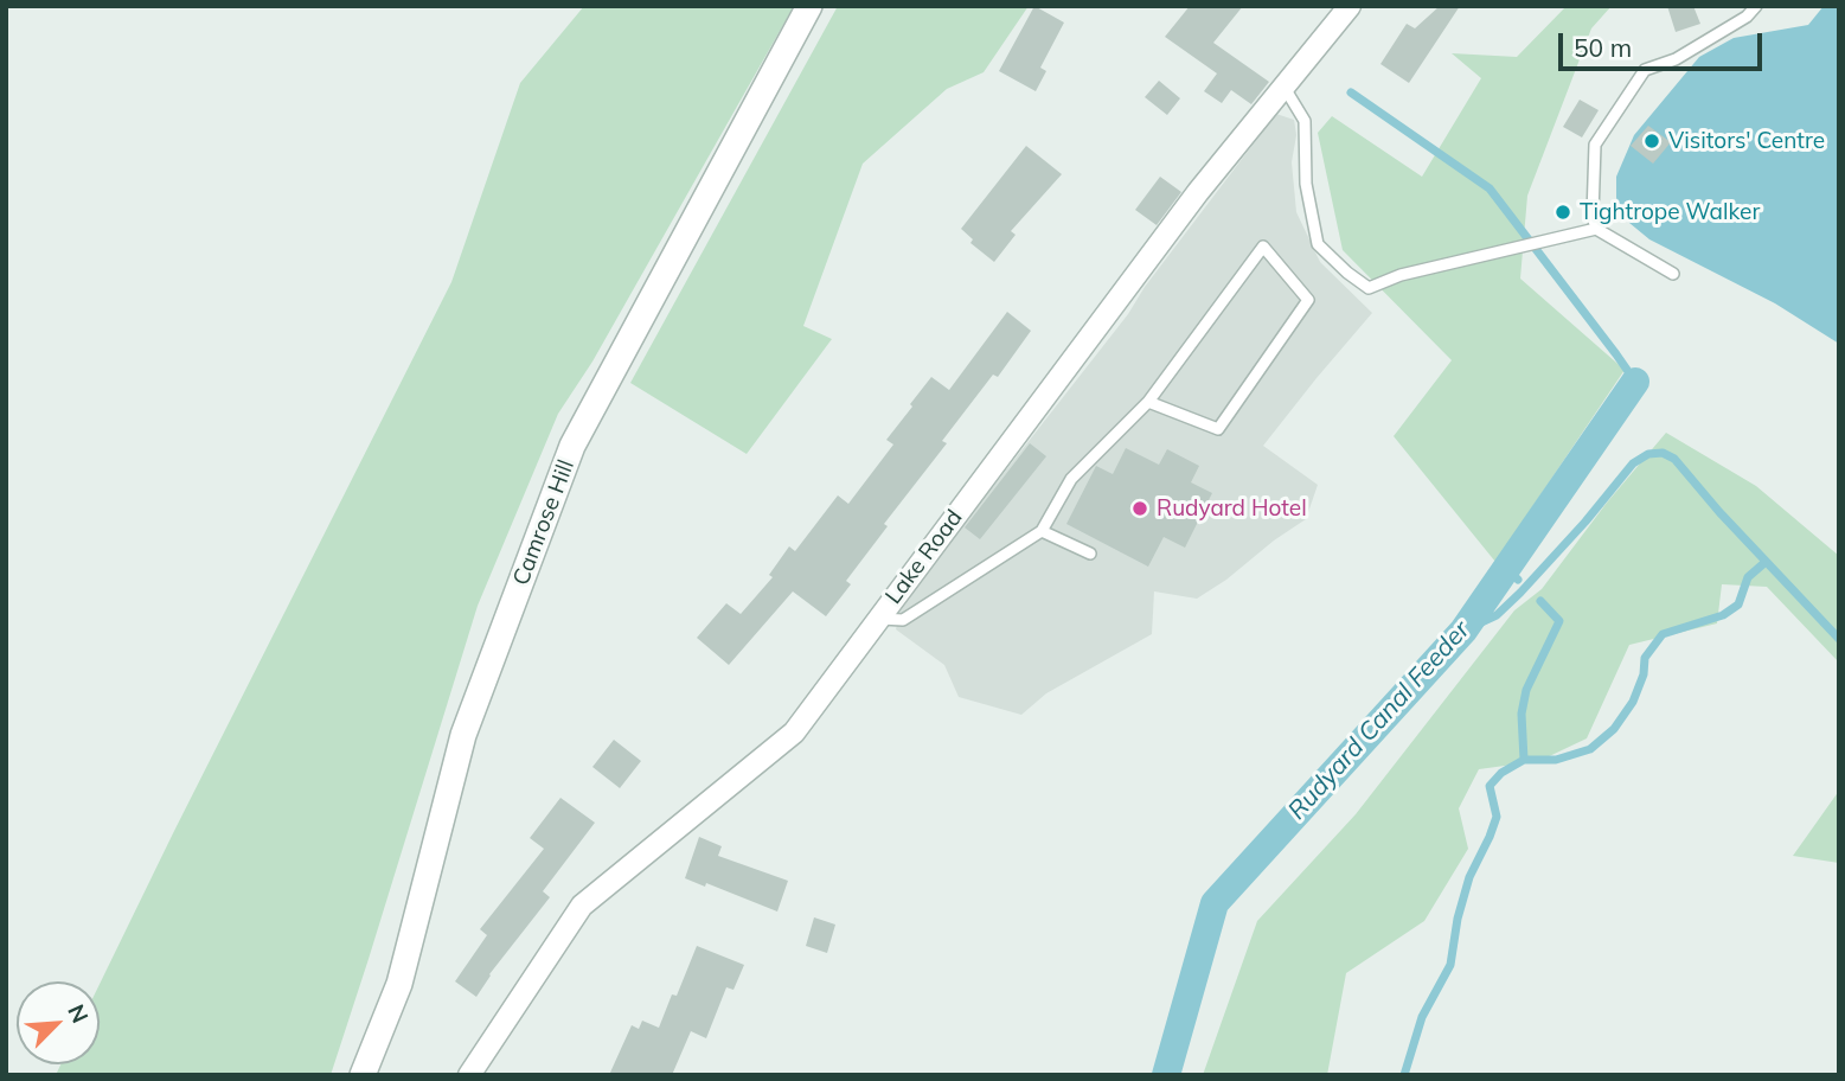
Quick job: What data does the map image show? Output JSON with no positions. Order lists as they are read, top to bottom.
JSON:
{
  "streets": {
    "street": ["Camrose Hill", "Lake Road"]
  },
  "water": ["Rudyard Canal Feeder"],
  "places": ["Visitors' Centre", "Tightrope Walker", "Rudyard Hotel"],
  "scale_bar": "50 m",
  "north": "top right"
}
